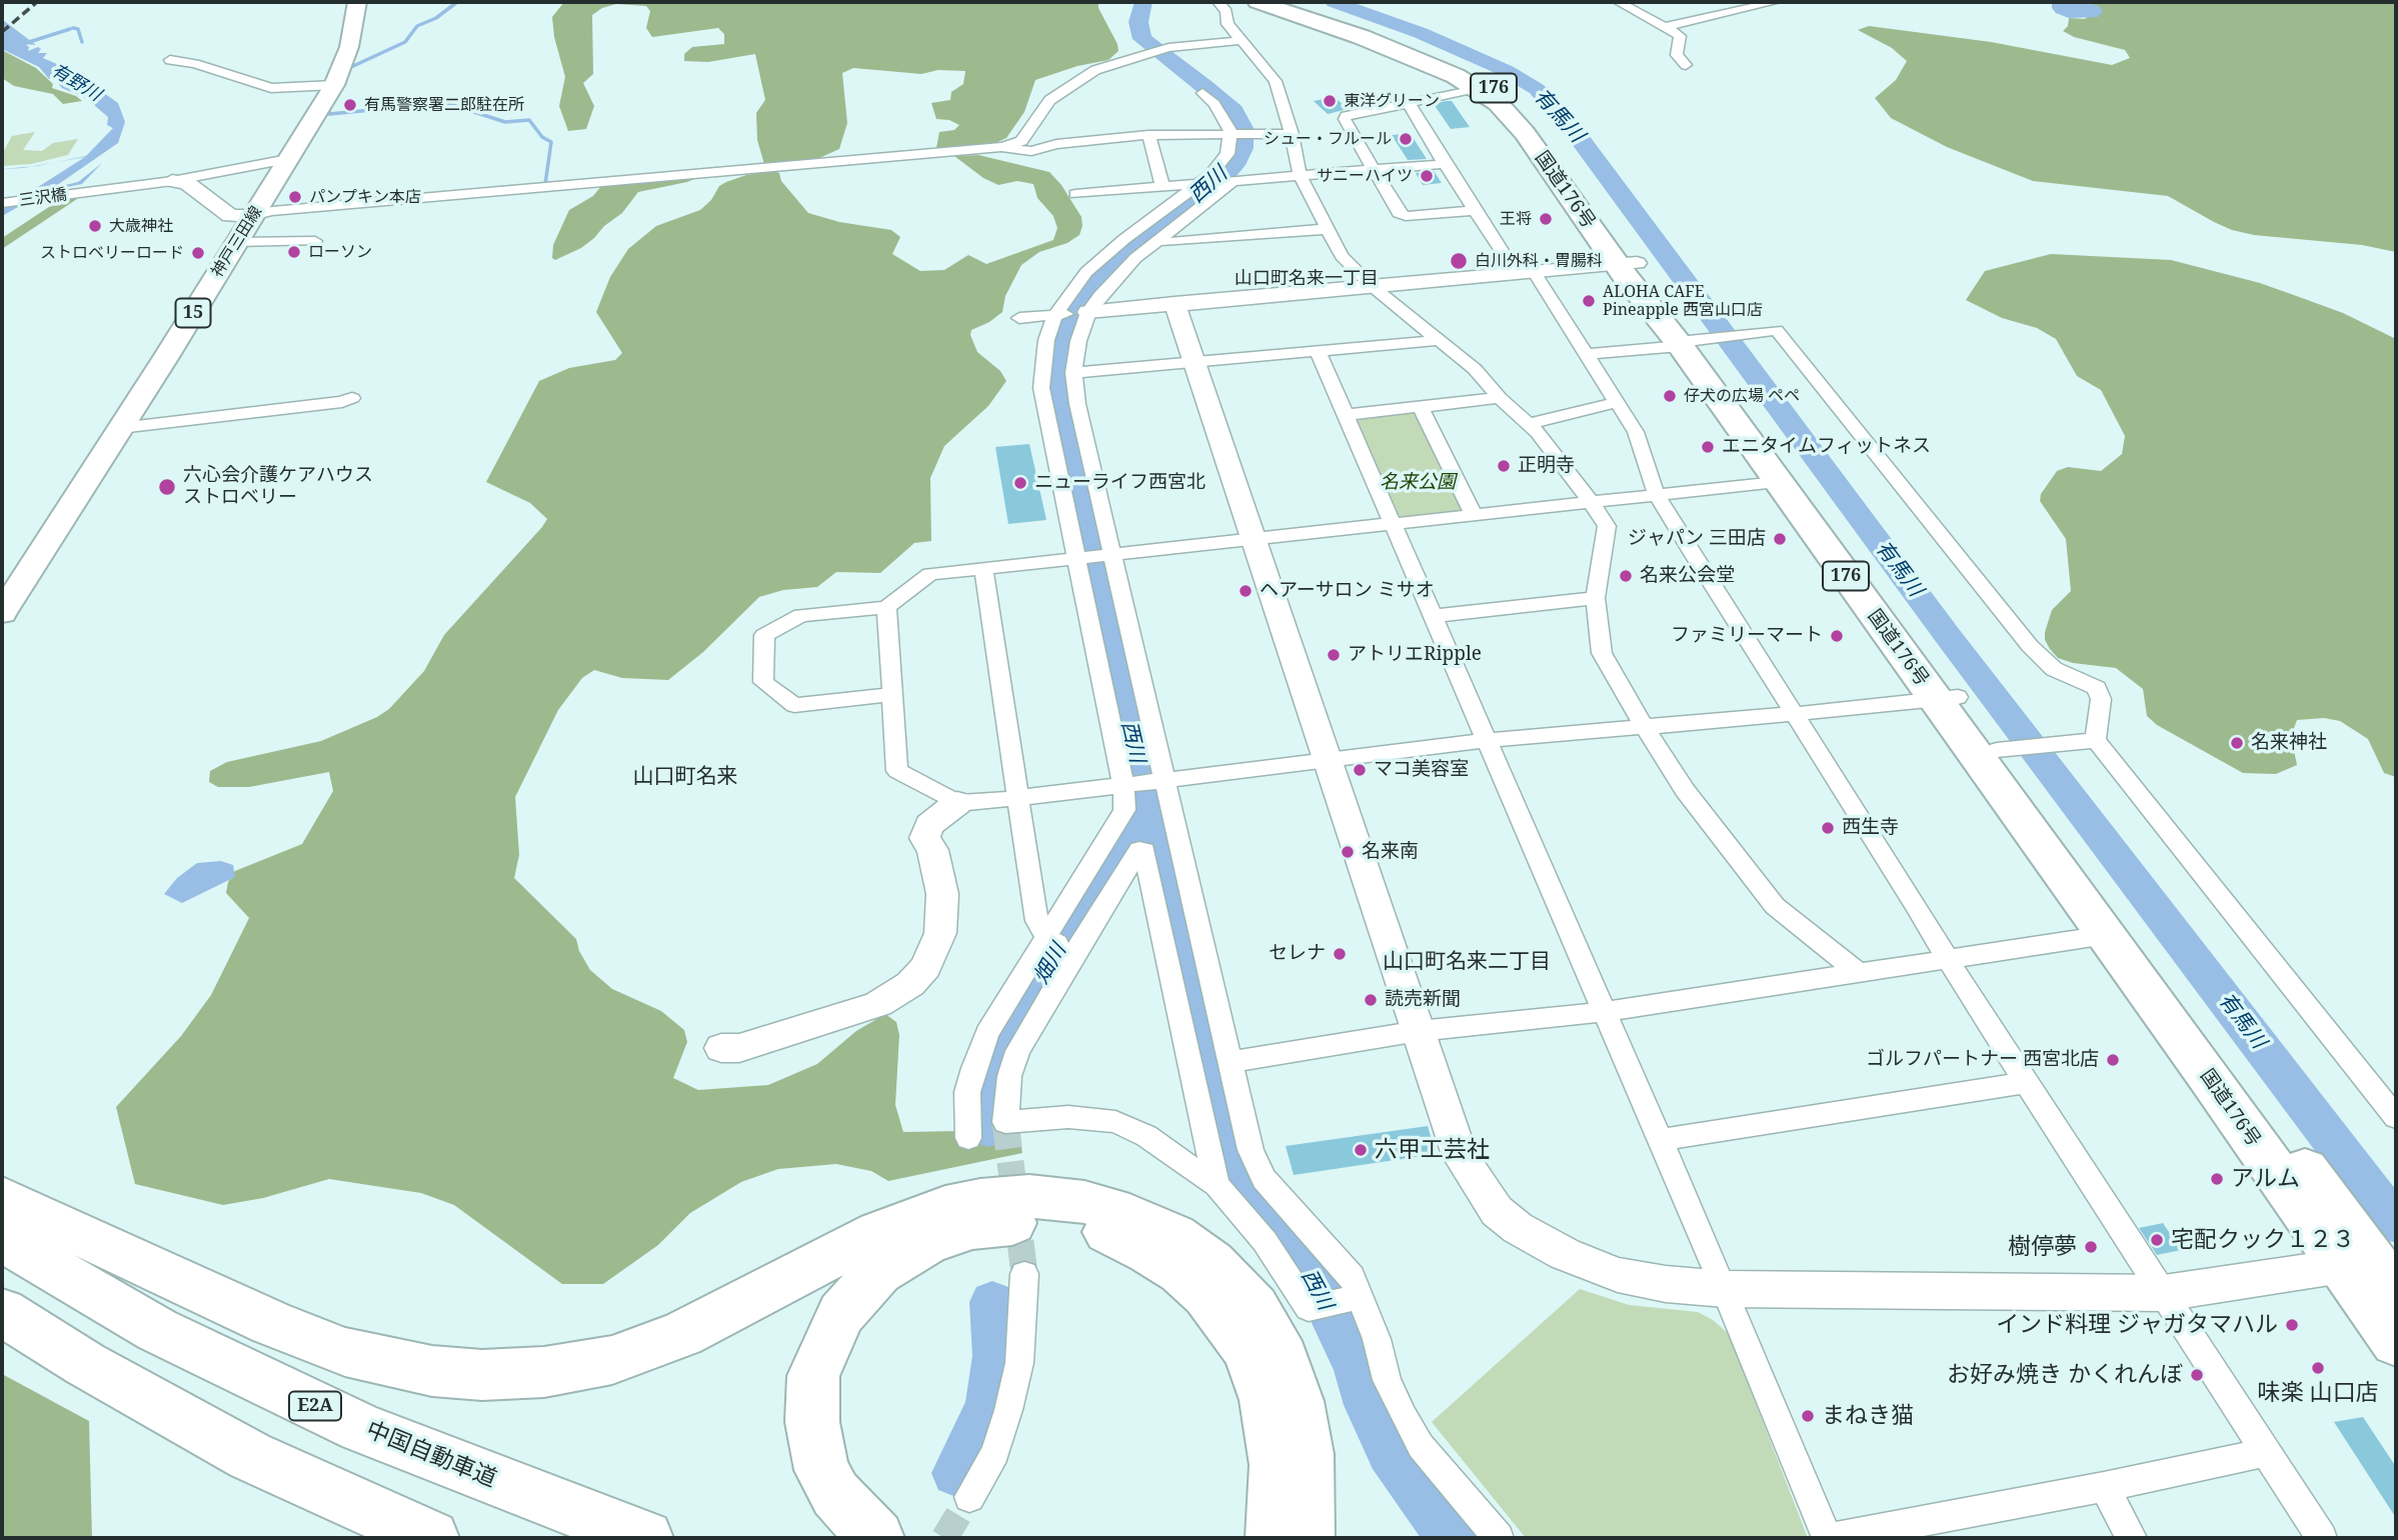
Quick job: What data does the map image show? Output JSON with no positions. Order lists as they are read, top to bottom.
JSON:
{
  "streets": {
    "highway": [
      "176",
      "国道176号",
      "E2A",
      "中国自動車道"
    ],
    "main road": ["神戸三田線", "15"],
    "street": ["三沢橋"]
  },
  "crossings": [
    ["三沢橋", "神戸三田線"]
  ],
  "districts": ["山口町名来一丁目", "山口町名来", "山口町名来二丁目"],
  "water": [
    "有野川",
    "有馬川",
    "西川",
    "畑川"
  ],
  "parks": ["名来公園"],
  "places": [
    "東洋グリーン",
    "有馬警察署二郎駐在所",
    "シュー・フルール",
    "サニーハイツ",
    "パンプキン本店",
    "王将",
    "大歳神社",
    "ローソン",
    "ストロベリーロード",
    "白川外科・胃腸科",
    "ALOHA CAFE Pineapple 西宮山口店",
    "仔犬の広場 ペペ",
    "エニタイムフィットネス",
    "正明寺",
    "ニューライフ西宮北",
    "六心会介護ケアハウス ストロベリー",
    "ジャパン 三田店",
    "名来公会堂",
    "ヘアーサロン ミサオ",
    "ファミリーマート",
    "アトリエRipple",
    "名来神社",
    "マコ美容室",
    "西生寺",
    "名来南",
    "セレナ",
    "読売新聞",
    "ゴルフパートナー 西宮北店",
    "六甲工芸社",
    "アルム",
    "宅配クック１２３",
    "樹停夢",
    "インド料理 ジャガタマハル",
    "味楽 山口店",
    "お好み焼き かくれんぼ",
    "まねき猫"
  ]
}
